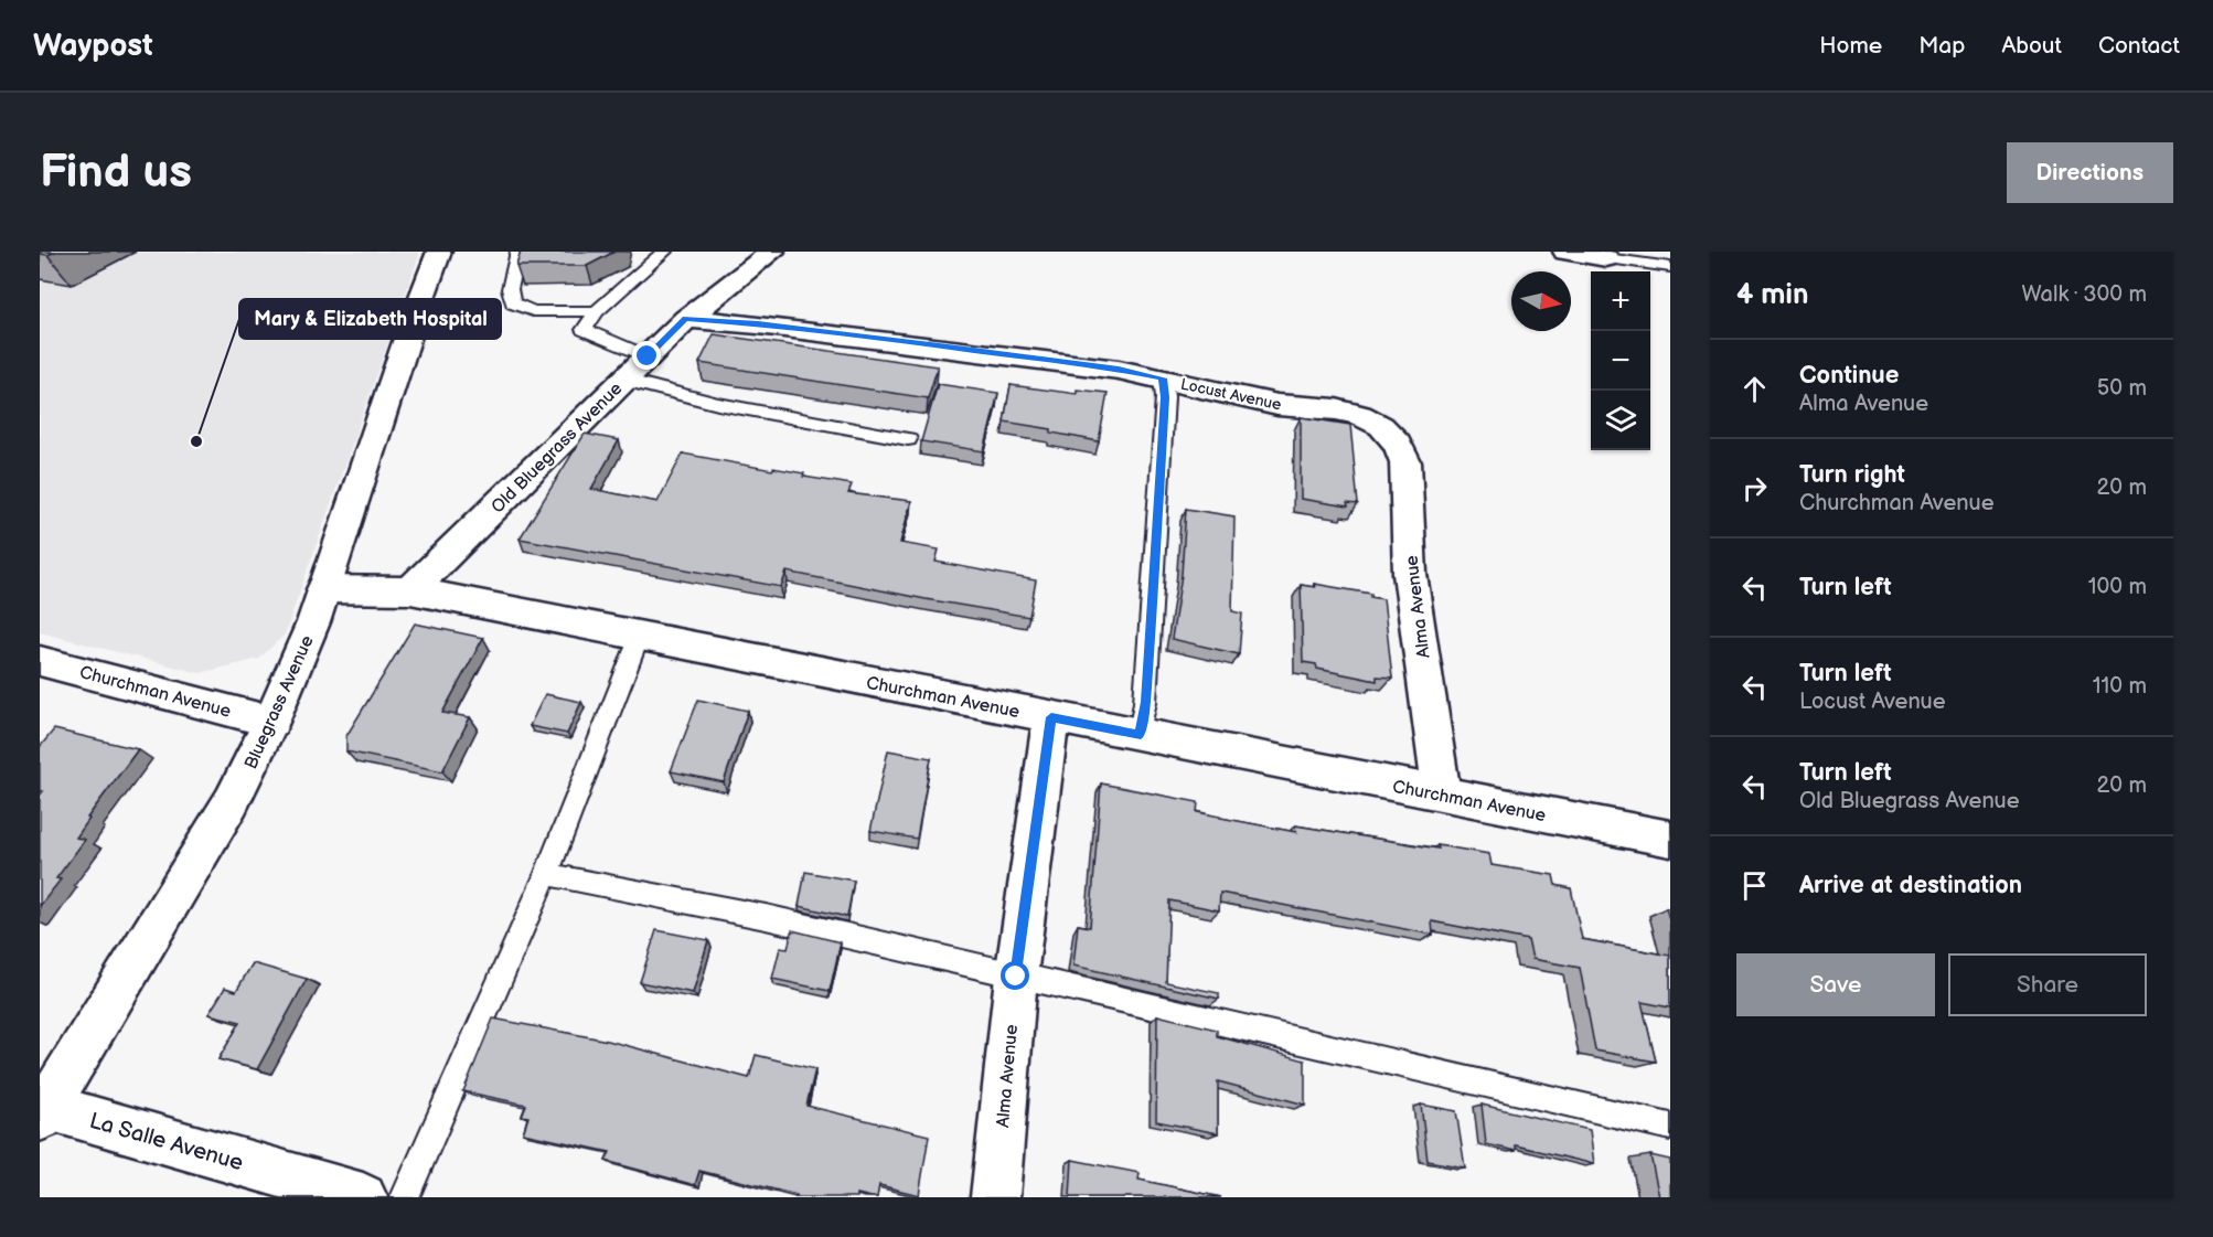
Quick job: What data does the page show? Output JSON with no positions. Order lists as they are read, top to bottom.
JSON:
{
  "streets": {
    "street": [
      "Locust Avenue",
      "Old Bluegrass Avenue",
      "Alma Avenue",
      "Churchman Avenue",
      "Bluegrass Avenue",
      "La Salle Avenue"
    ]
  },
  "crossings": [
    ["Locust Avenue", "Old Bluegrass Avenue"],
    ["Locust Avenue", "Alma Avenue"],
    ["Old Bluegrass Avenue", "Churchman Avenue"],
    ["Alma Avenue", "Churchman Avenue"],
    ["Churchman Avenue", "Bluegrass Avenue"],
    ["Bluegrass Avenue", "La Salle Avenue"]
  ],
  "places": ["Mary & Elizabeth Hospital"],
  "north": "right",
  "page": {
    "header": "Waypost",
    "nav": [
      "Home",
      "Map",
      "About",
      "Contact"
    ],
    "buttons": [
      "Directions",
      ["Save", "Share"]
    ],
    "title": "Find us",
    "heading": ["4 min", "Walk · 300 m"],
    "map_buttons": ["+", "−"],
    "list": [
      ["Continue", "Alma Avenue", "50 m"],
      ["Turn right", "Churchman Avenue", "20 m"],
      ["Turn left", "100 m"],
      ["Turn left", "Locust Avenue", "110 m"],
      ["Turn left", "Old Bluegrass Avenue", "20 m"],
      "Arrive at destination"
    ]
  }
}
